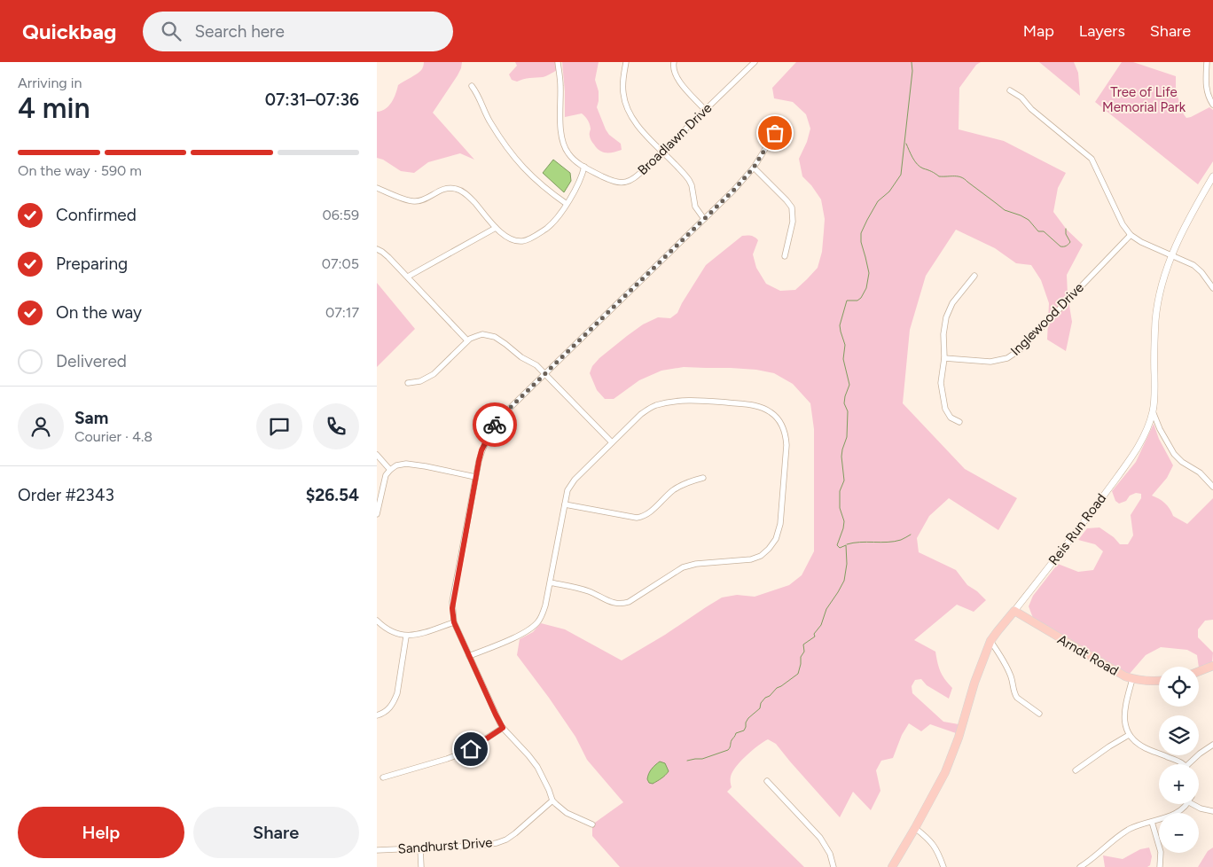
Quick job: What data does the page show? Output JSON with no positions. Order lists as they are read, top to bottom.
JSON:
{
  "streets": {
    "main road": ["Reis Run Road", "Arndt Road"],
    "street": ["Broadlawn Drive", "Inglewood Drive", "Sandhurst Drive"]
  },
  "crossings": [
    ["Reis Run Road", "Arndt Road"]
  ],
  "parks": ["Tree of Life Memorial Park"],
  "page": {
    "header": "Quickbag",
    "search": "Search here",
    "nav": ["Map", "Layers", "Share"],
    "heading": ["4 min", "Arriving in", "07:31–07:36"],
    "panel": [
      "Sam",
      "Courier · 4.8",
      "Order #2343",
      "$26.54"
    ],
    "bar": "On the way · 590 m",
    "list": [
      ["Confirmed", "06:59"],
      ["Preparing", "07:05"],
      ["On the way", "07:17"],
      "Delivered"
    ],
    "map_buttons": ["+", "−"],
    "buttons": ["Help", "Share"]
  }
}
